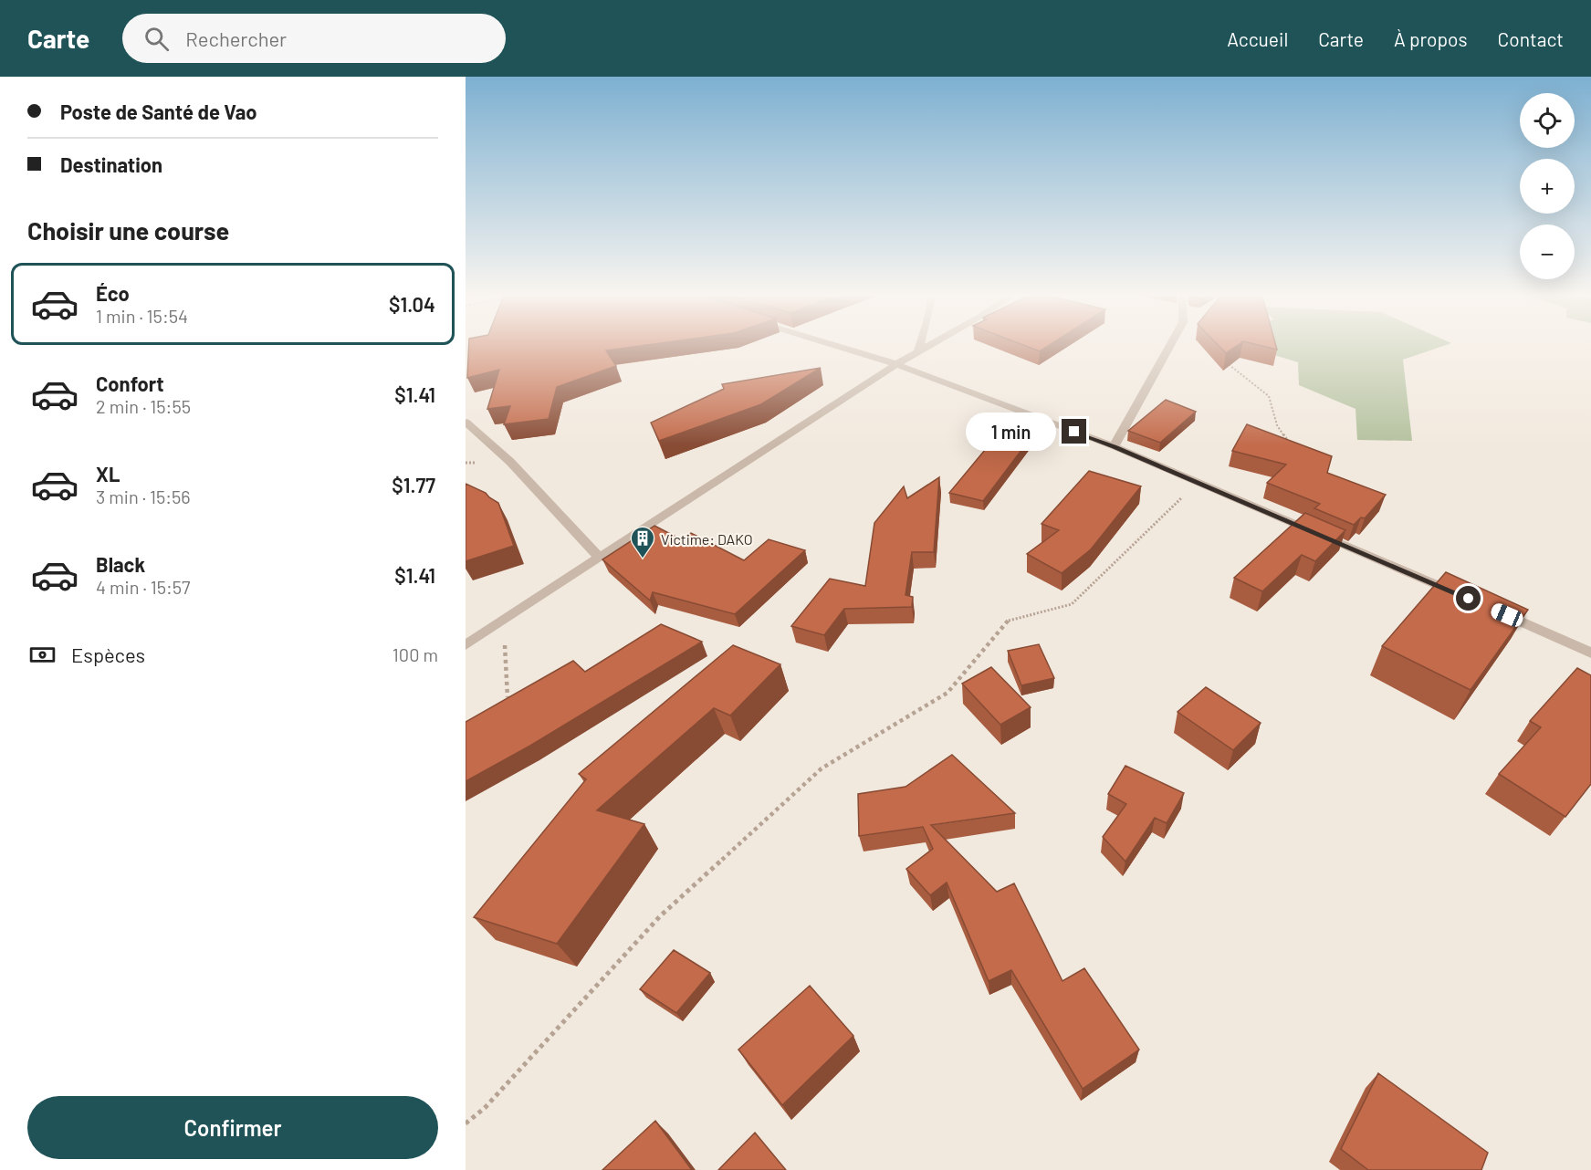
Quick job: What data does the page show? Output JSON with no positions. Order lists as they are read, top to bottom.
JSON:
{
  "places": {
    "building": ["Victime: DAKO"]
  },
  "page": {
    "header": "Carte",
    "search": "Rechercher",
    "nav": [
      "Accueil",
      "Carte",
      "À propos",
      "Contact"
    ],
    "banner": ["Poste de Santé de Vao", "Destination"],
    "map_buttons": ["+", "−"],
    "heading": "Choisir une course",
    "list": [
      {
        "name": "Éco",
        "note": "1 min · 15:54",
        "value": "$1.04"
      },
      {
        "name": "Confort",
        "note": "2 min · 15:55",
        "value": "$1.41"
      },
      {
        "name": "XL",
        "note": "3 min · 15:56",
        "value": "$1.77"
      },
      {
        "name": "Black",
        "note": "4 min · 15:57",
        "value": "$1.41"
      }
    ],
    "bubble": "1 min",
    "pay": ["Espèces", "100 m"],
    "buttons": "Confirmer"
  }
}
